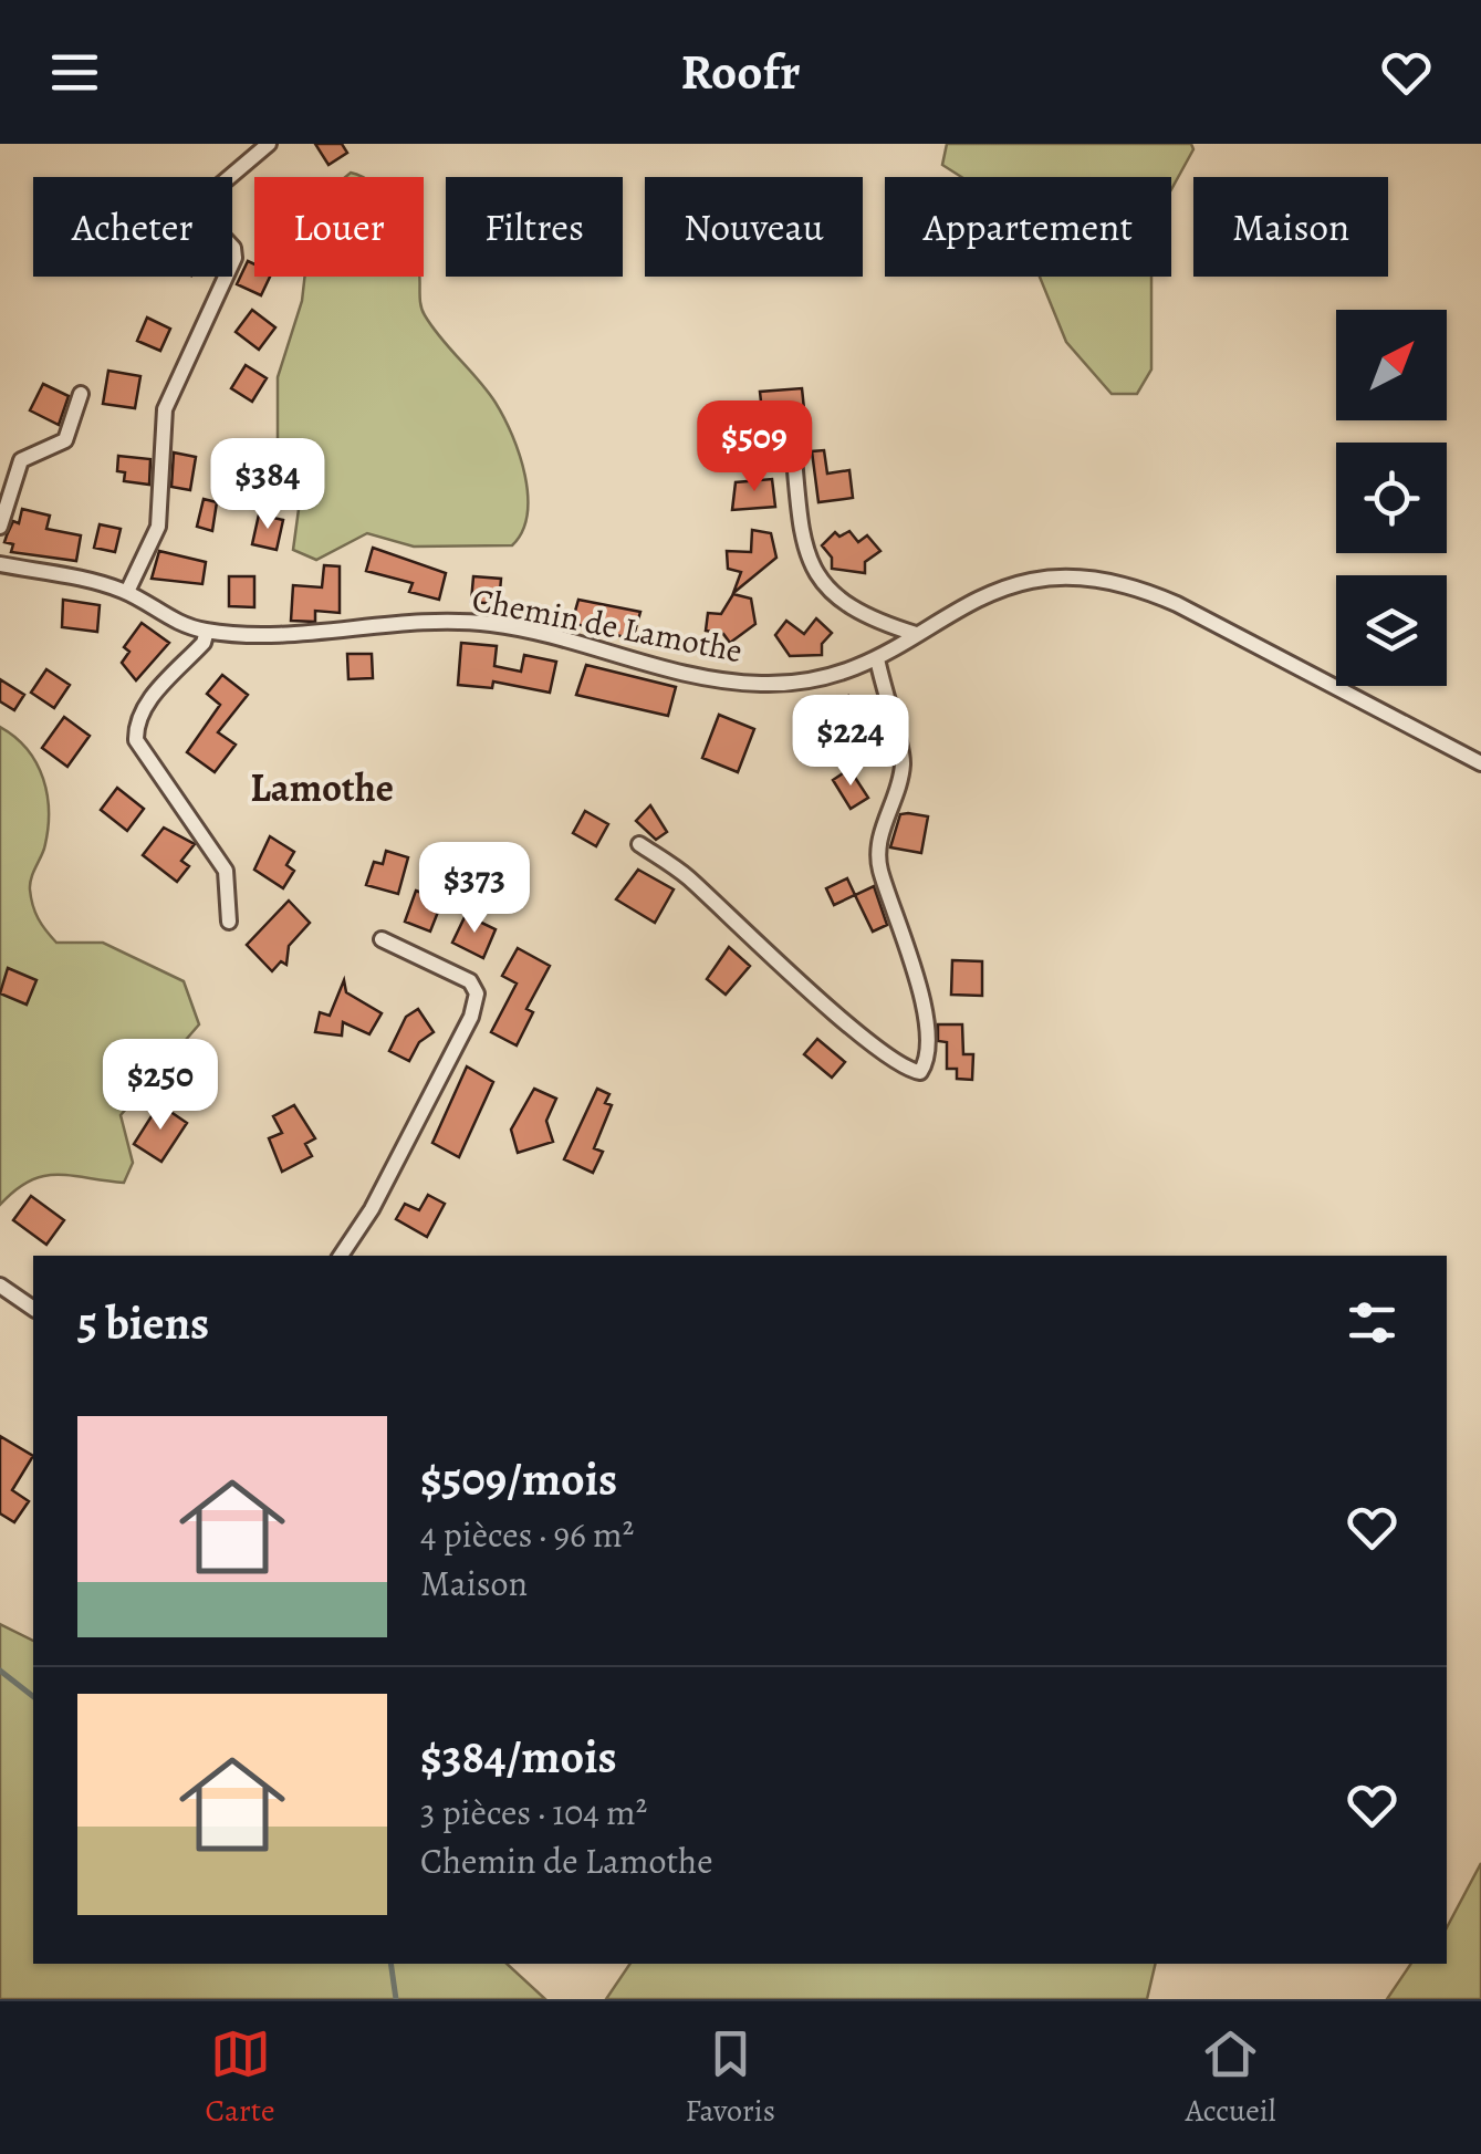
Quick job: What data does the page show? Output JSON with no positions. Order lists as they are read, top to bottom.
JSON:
{
  "streets": {
    "street": ["Chemin de Lamothe"]
  },
  "districts": ["Lamothe"],
  "north": "top right",
  "page": {
    "header": "Roofr",
    "chip": [
      "Acheter",
      "Louer",
      "Filtres",
      "Nouveau",
      "Appartement",
      "Maison"
    ],
    "price": [
      "$509",
      "$384",
      "$224",
      "$373",
      "$250"
    ],
    "heading": "5 biens",
    "list": [
      {
        "name": "$509/mois",
        "note": "4 pièces · 96 m² · Maison"
      },
      {
        "name": "$384/mois",
        "note": "3 pièces · 104 m² · Chemin de Lamothe"
      }
    ],
    "tabs": ["Carte", "Favoris", "Accueil"]
  }
}
